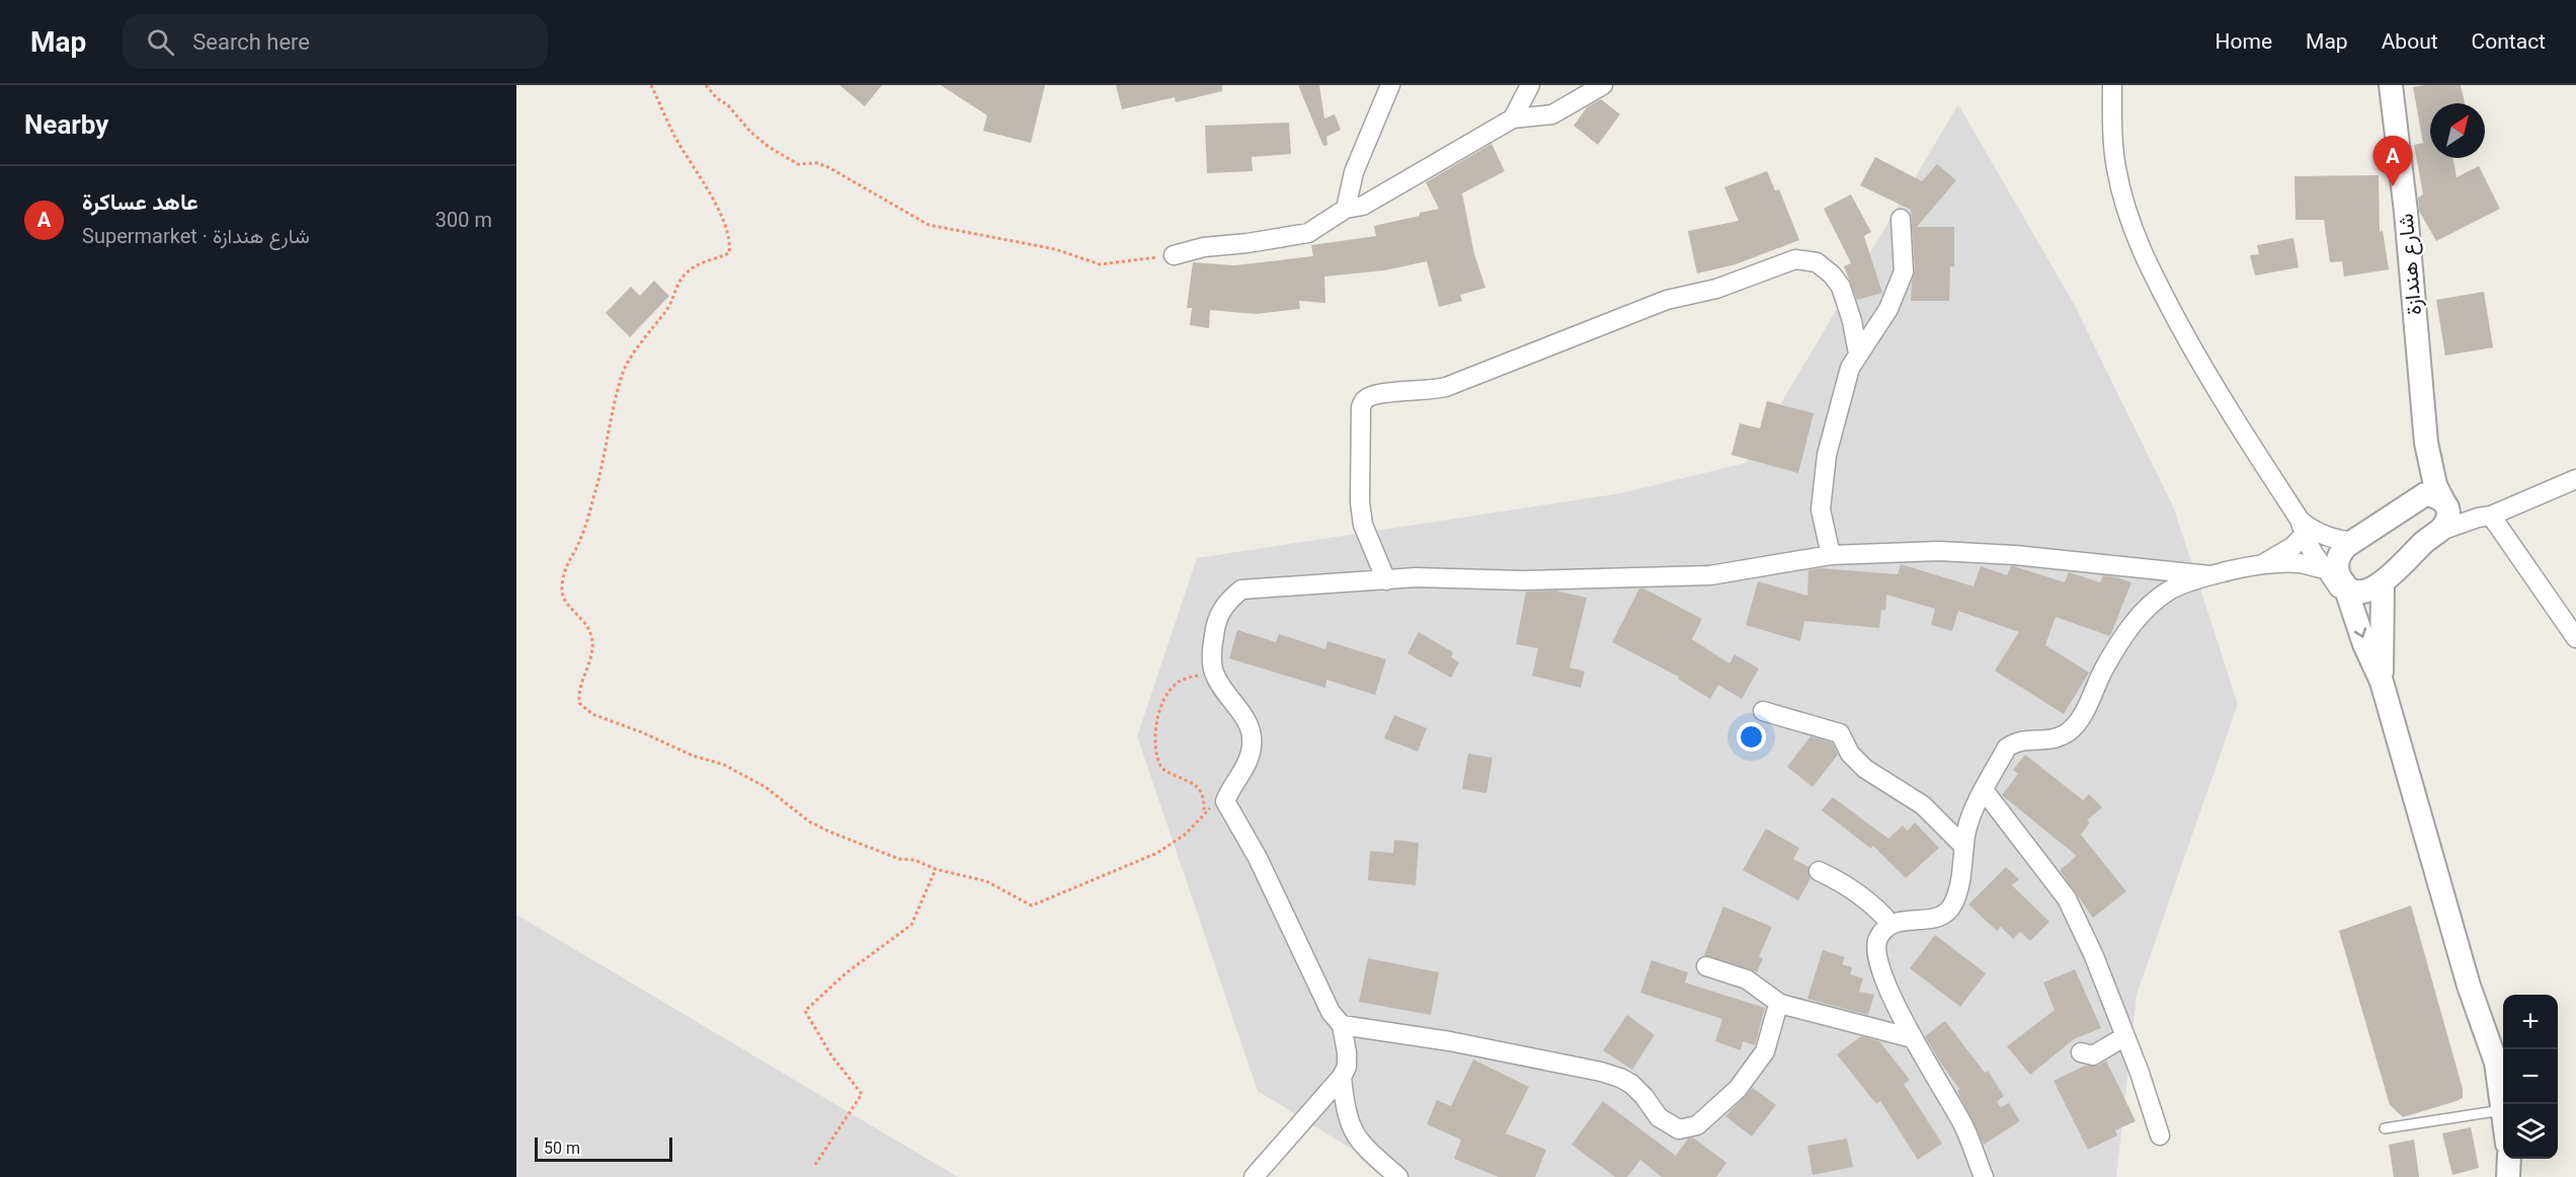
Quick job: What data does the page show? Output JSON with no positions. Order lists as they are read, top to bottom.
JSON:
{
  "streets": {
    "street": ["شارع هندازة"]
  },
  "scale_bar": "50 m",
  "north": "top right",
  "page": {
    "header": "Map",
    "search": "Search here",
    "nav": [
      "Home",
      "Map",
      "About",
      "Contact"
    ],
    "heading": "Nearby",
    "pins": "A",
    "list": [
      {
        "mark": "A",
        "name": "عاهد عساكرة",
        "note": "Supermarket · شارع هندازة",
        "value": "300 m"
      }
    ],
    "map_buttons": ["+", "−"],
    "scale": "50 m"
  }
}
